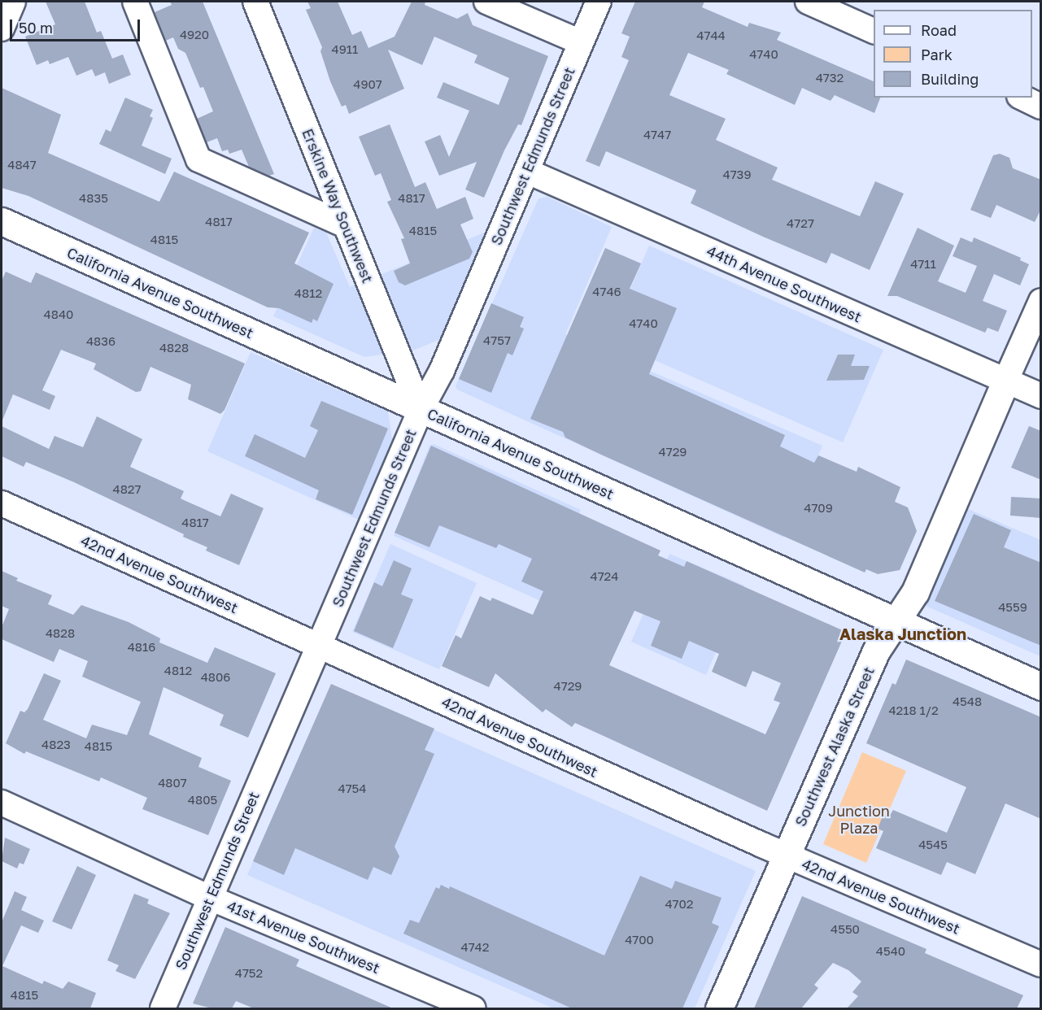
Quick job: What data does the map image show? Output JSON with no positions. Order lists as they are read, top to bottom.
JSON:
{
  "streets": {
    "main road": ["California Avenue Southwest", "Southwest Alaska Street"],
    "street": [
      "Southwest Edmunds Street",
      "Erskine Way Southwest",
      "44th Avenue Southwest",
      "42nd Avenue Southwest",
      "41st Avenue Southwest"
    ]
  },
  "crossings": [
    ["Southwest Edmunds Street", "Erskine Way Southwest"],
    ["Southwest Edmunds Street", "44th Avenue Southwest"],
    ["Southwest Edmunds Street", "California Avenue Southwest"],
    ["Southwest Edmunds Street", "42nd Avenue Southwest"],
    ["Southwest Edmunds Street", "41st Avenue Southwest"],
    ["Erskine Way Southwest", "California Avenue Southwest"],
    ["44th Avenue Southwest", "Southwest Alaska Street"],
    ["California Avenue Southwest", "Southwest Alaska Street"],
    ["42nd Avenue Southwest", "Southwest Alaska Street"]
  ],
  "districts": ["Alaska Junction"],
  "parks": ["Junction Plaza"],
  "house_numbers": [
    "4920",
    "4744",
    "4911",
    "4740",
    "4732",
    "4907",
    "4747",
    "4847",
    "4739",
    "4835",
    "4817",
    "4817",
    "4727",
    "4815",
    "4815",
    "4711",
    "4746",
    "4812",
    "4840",
    "4740",
    "4757",
    "4836",
    "4828",
    "4729",
    "4827",
    "4709",
    "4817",
    "4724",
    "4559",
    "4828",
    "4816",
    "4812",
    "4806",
    "4729",
    "4548",
    "4218 1/2",
    "4823",
    "4815",
    "4807",
    "4754",
    "4805",
    "4545",
    "4702",
    "4550",
    "4700",
    "4742",
    "4540",
    "4752",
    "4815"
  ],
  "legend": ["Road", "Park", "Building"],
  "scale_bar": "50 m"
}
